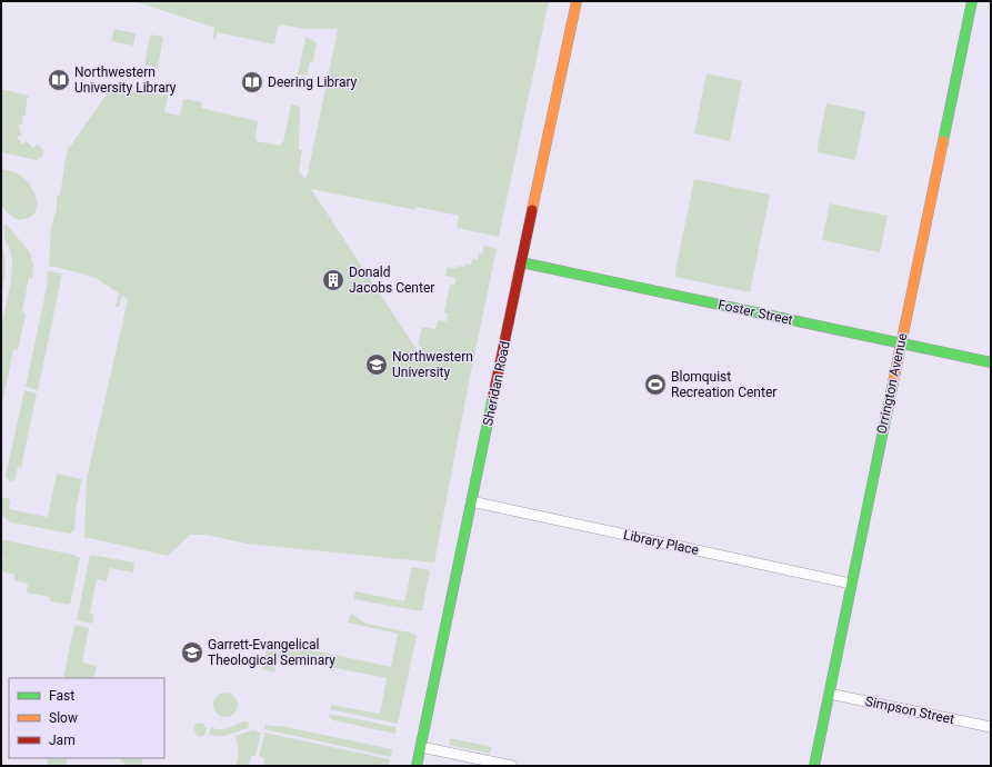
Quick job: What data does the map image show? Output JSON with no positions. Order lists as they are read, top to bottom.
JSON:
{
  "streets": {
    "street": [
      "Foster Street",
      "Sheridan Road",
      "Orrington Avenue",
      "Library Place",
      "Simpson Street"
    ]
  },
  "crossings": [
    ["Foster Street", "Sheridan Road"],
    ["Foster Street", "Orrington Avenue"],
    ["Sheridan Road", "Library Place"],
    ["Orrington Avenue", "Library Place"],
    ["Orrington Avenue", "Simpson Street"]
  ],
  "places": {
    "library": ["Northwestern University Library", "Deering Library"],
    "building": ["Donald Jacobs Center"],
    "school or university": ["Northwestern University", "Garrett-Evangelical Theological Seminary"],
    "sports": ["Blomquist Recreation Center"]
  },
  "legend": ["Fast", "Slow", "Jam"]
}
